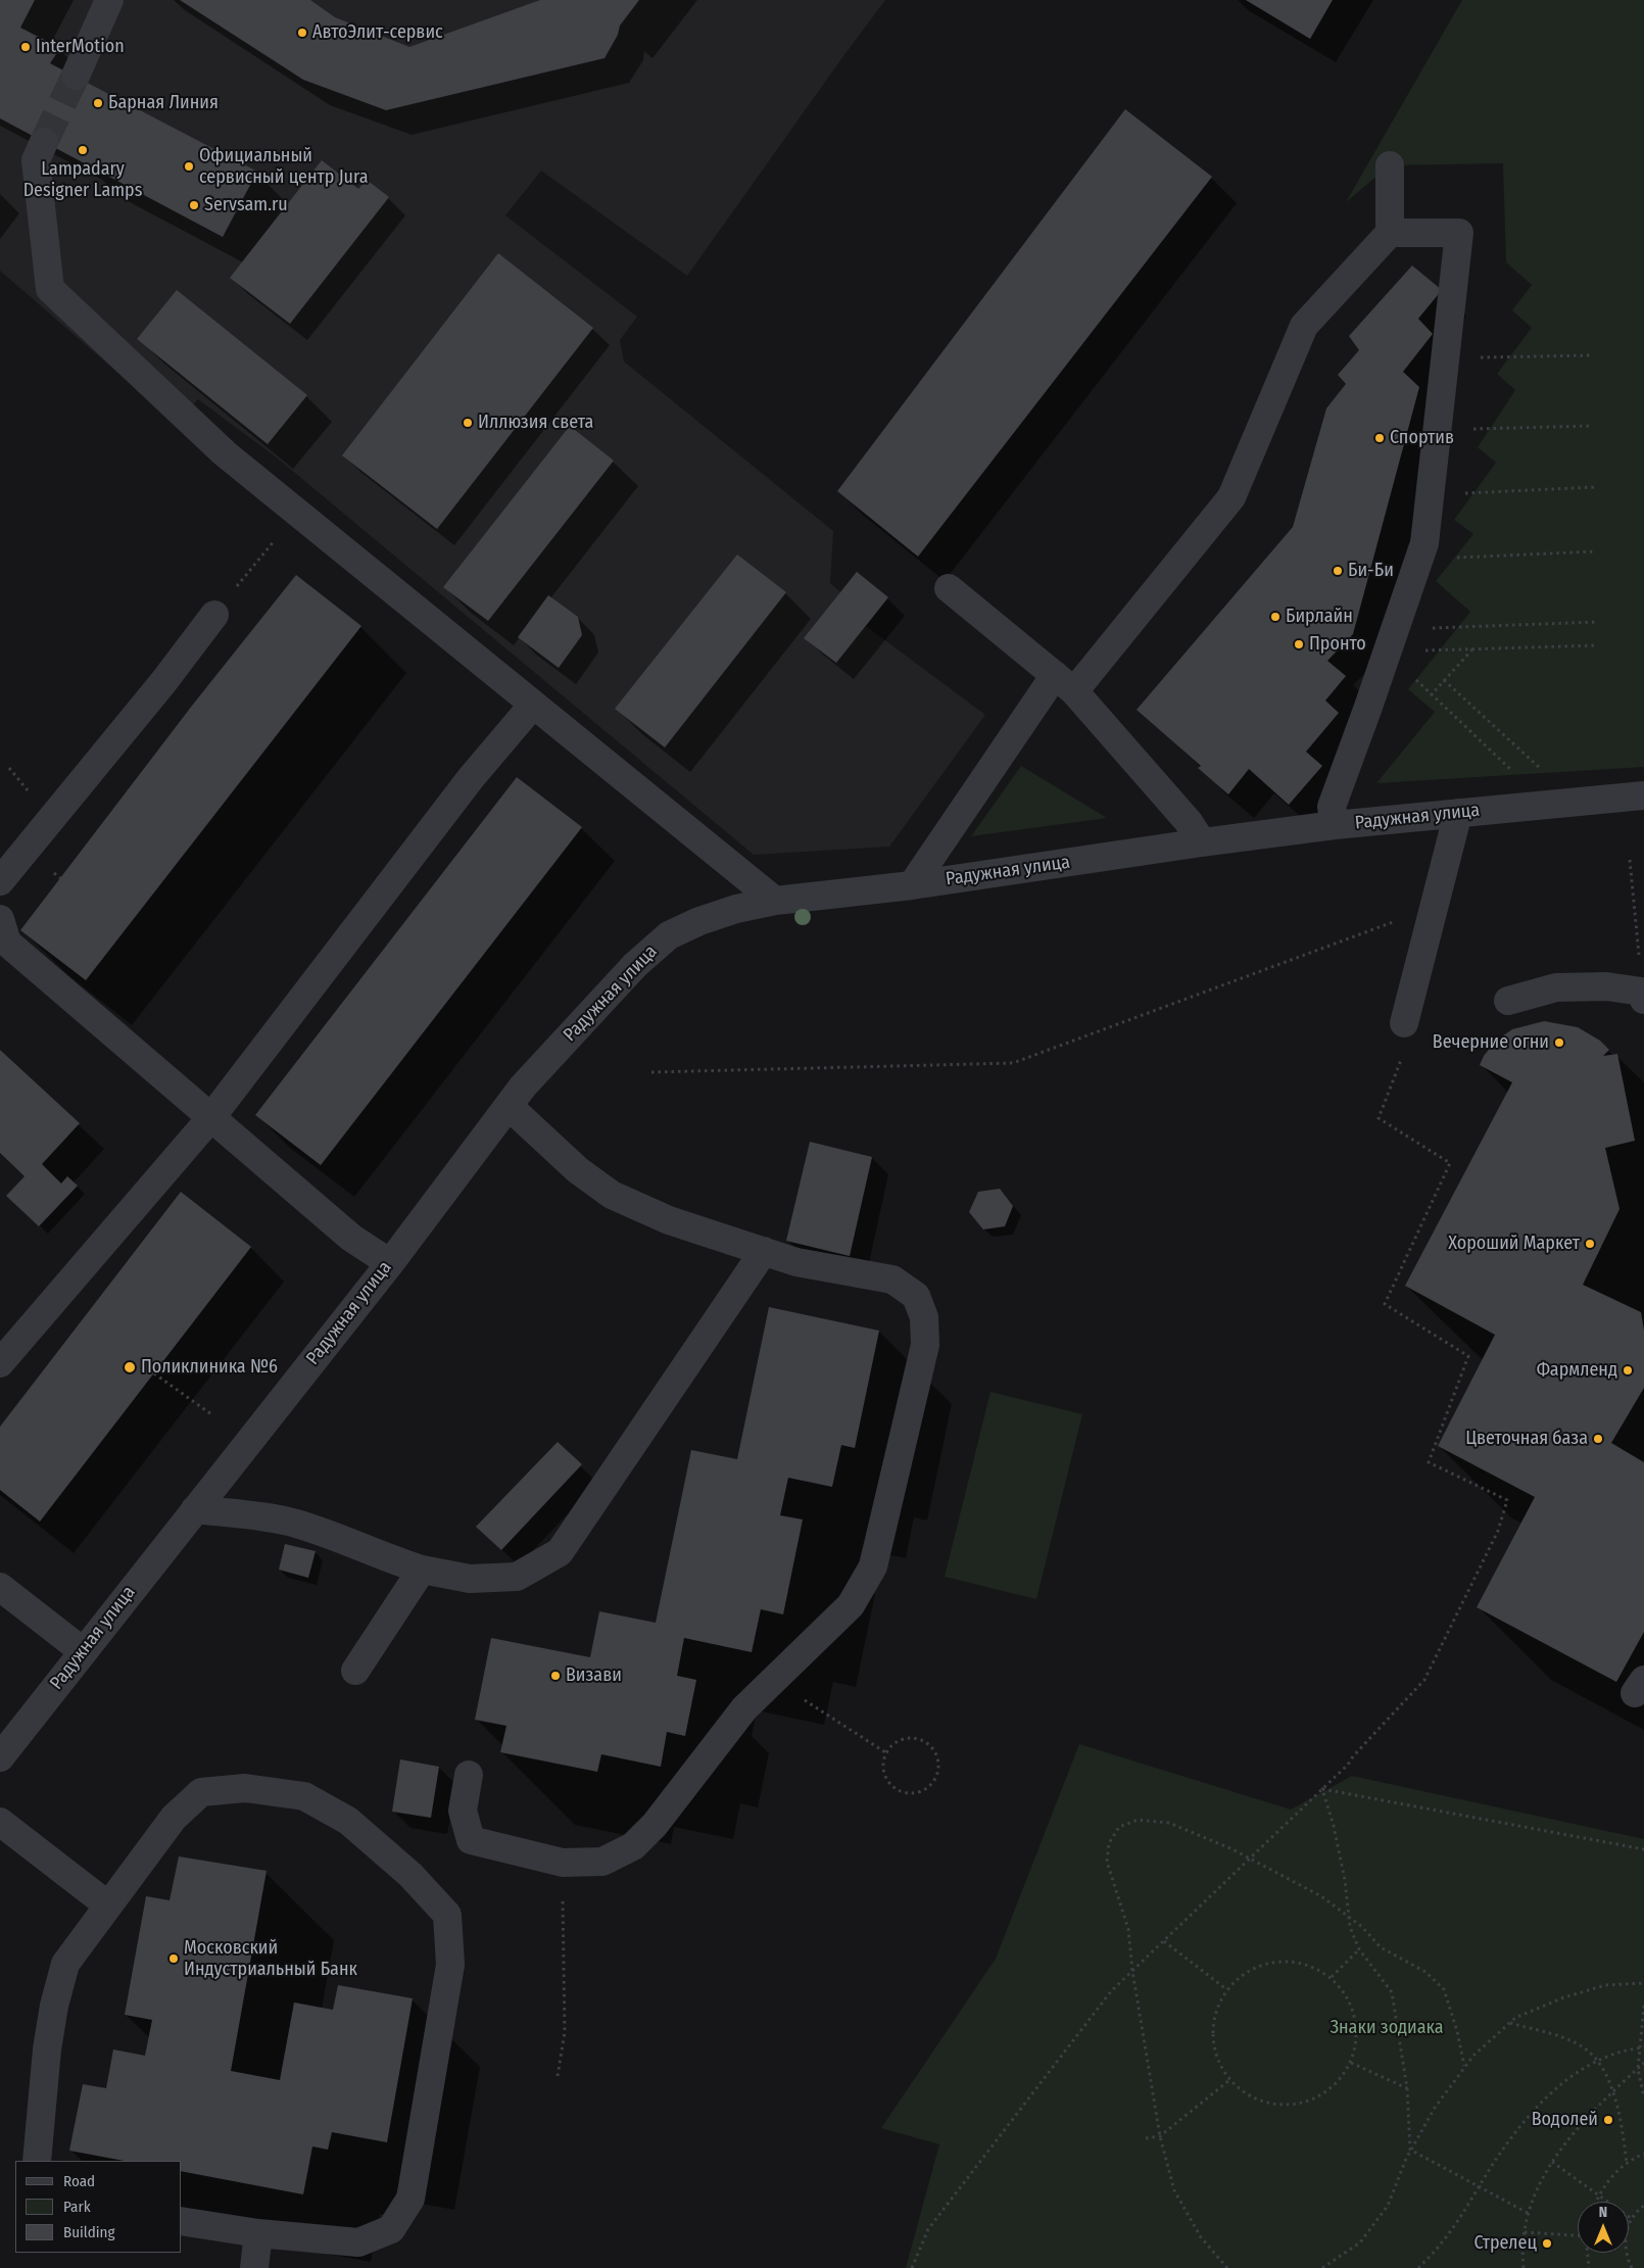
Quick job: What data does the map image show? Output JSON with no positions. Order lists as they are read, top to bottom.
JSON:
{
  "streets": {
    "street": ["Радужная улица"]
  },
  "parks": ["Знаки зодиака"],
  "places": [
    "АвтоЭлит-сервис",
    "InterMotion",
    "Барная Линия",
    "Lampadary Designer Lamps",
    "Официальный сервисный центр Jura",
    "Servsam.ru",
    "Иллюзия света",
    "Спортив",
    "Би-Би",
    "Бирлайн",
    "Пронто",
    "Вечерние огни",
    "Хороший Маркет",
    "Поликлиника №6",
    "Фармленд",
    "Цветочная база",
    "Визави",
    "Московский Индустриальный Банк",
    "Водолей",
    "Стрелец"
  ],
  "legend": ["Road", "Park", "Building"],
  "north": "top"
}
